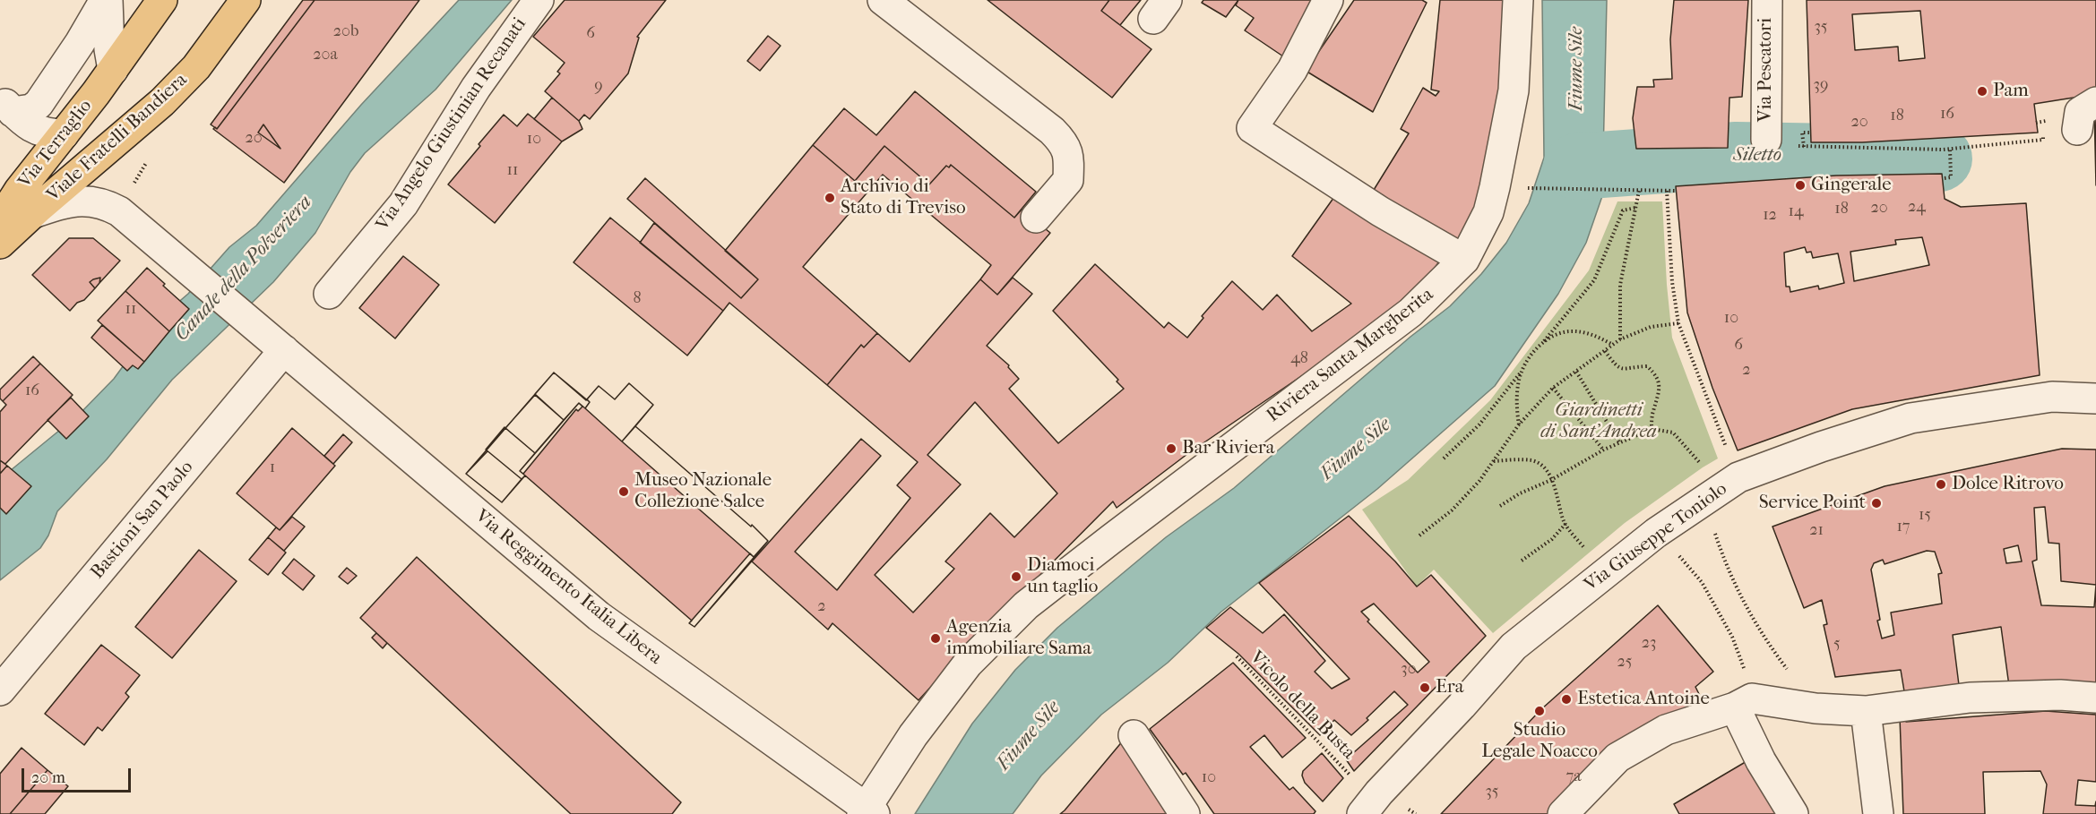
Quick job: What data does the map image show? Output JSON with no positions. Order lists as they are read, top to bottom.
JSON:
{
  "streets": {
    "main road": ["Viale Fratelli Bandiera", "Via Terraglio"],
    "street": [
      "Via Pescatori",
      "Via Angelo Giustinian Recanati",
      "Riviera Santa Margherita",
      "Bastioni San Paolo",
      "Via Giuseppe Toniolo",
      "Via Reggimento Italia Libera"
    ],
    "path": ["Vicolo della Busta"]
  },
  "crossings": [
    ["Viale Fratelli Bandiera", "Via Reggimento Italia Libera"],
    ["Riviera Santa Margherita", "Via Reggimento Italia Libera"],
    ["Bastioni San Paolo", "Via Reggimento Italia Libera"]
  ],
  "water": ["Fiume Sile", "Siletto", "Canale della Polveriera"],
  "parks": ["Giardinetti di Sant'Andrea"],
  "places": [
    "Pam",
    "Gingerale",
    "Archivio di Stato di Treviso",
    "Bar Riviera",
    "Dolce Ritrovo",
    "Museo Nazionale Collezione Salce",
    "Service Point",
    "Diamoci un taglio",
    "Agenzia immobiliare Sama",
    "Era",
    "Estetica Antoine",
    "Studio Legale Noacco"
  ],
  "house_numbers": [
    "35",
    "20b",
    "6",
    "20a",
    "39",
    "9",
    "16",
    "18",
    "20",
    "20",
    "10",
    "11",
    "24",
    "20",
    "18",
    "14",
    "12",
    "8",
    "11",
    "10",
    "6",
    "48",
    "2",
    "16",
    "1",
    "15",
    "17",
    "21",
    "2",
    "23",
    "5",
    "25",
    "30",
    "7a",
    "10",
    "35"
  ],
  "scale_bar": "20 m"
}
